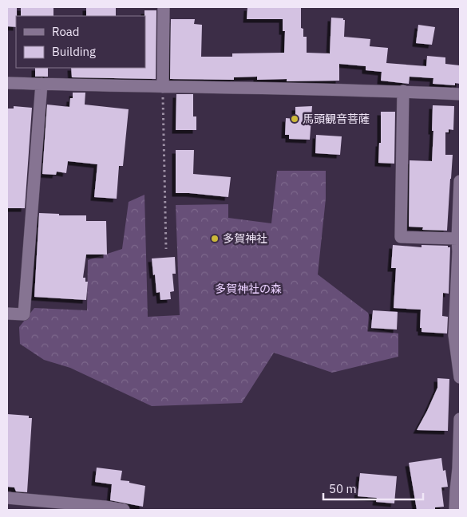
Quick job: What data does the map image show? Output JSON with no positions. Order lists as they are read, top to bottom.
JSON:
{
  "parks": ["多賀神社の森"],
  "places": ["馬頭観音菩薩", "多賀神社"],
  "legend": ["Road", "Building"],
  "scale_bar": "50 m"
}
